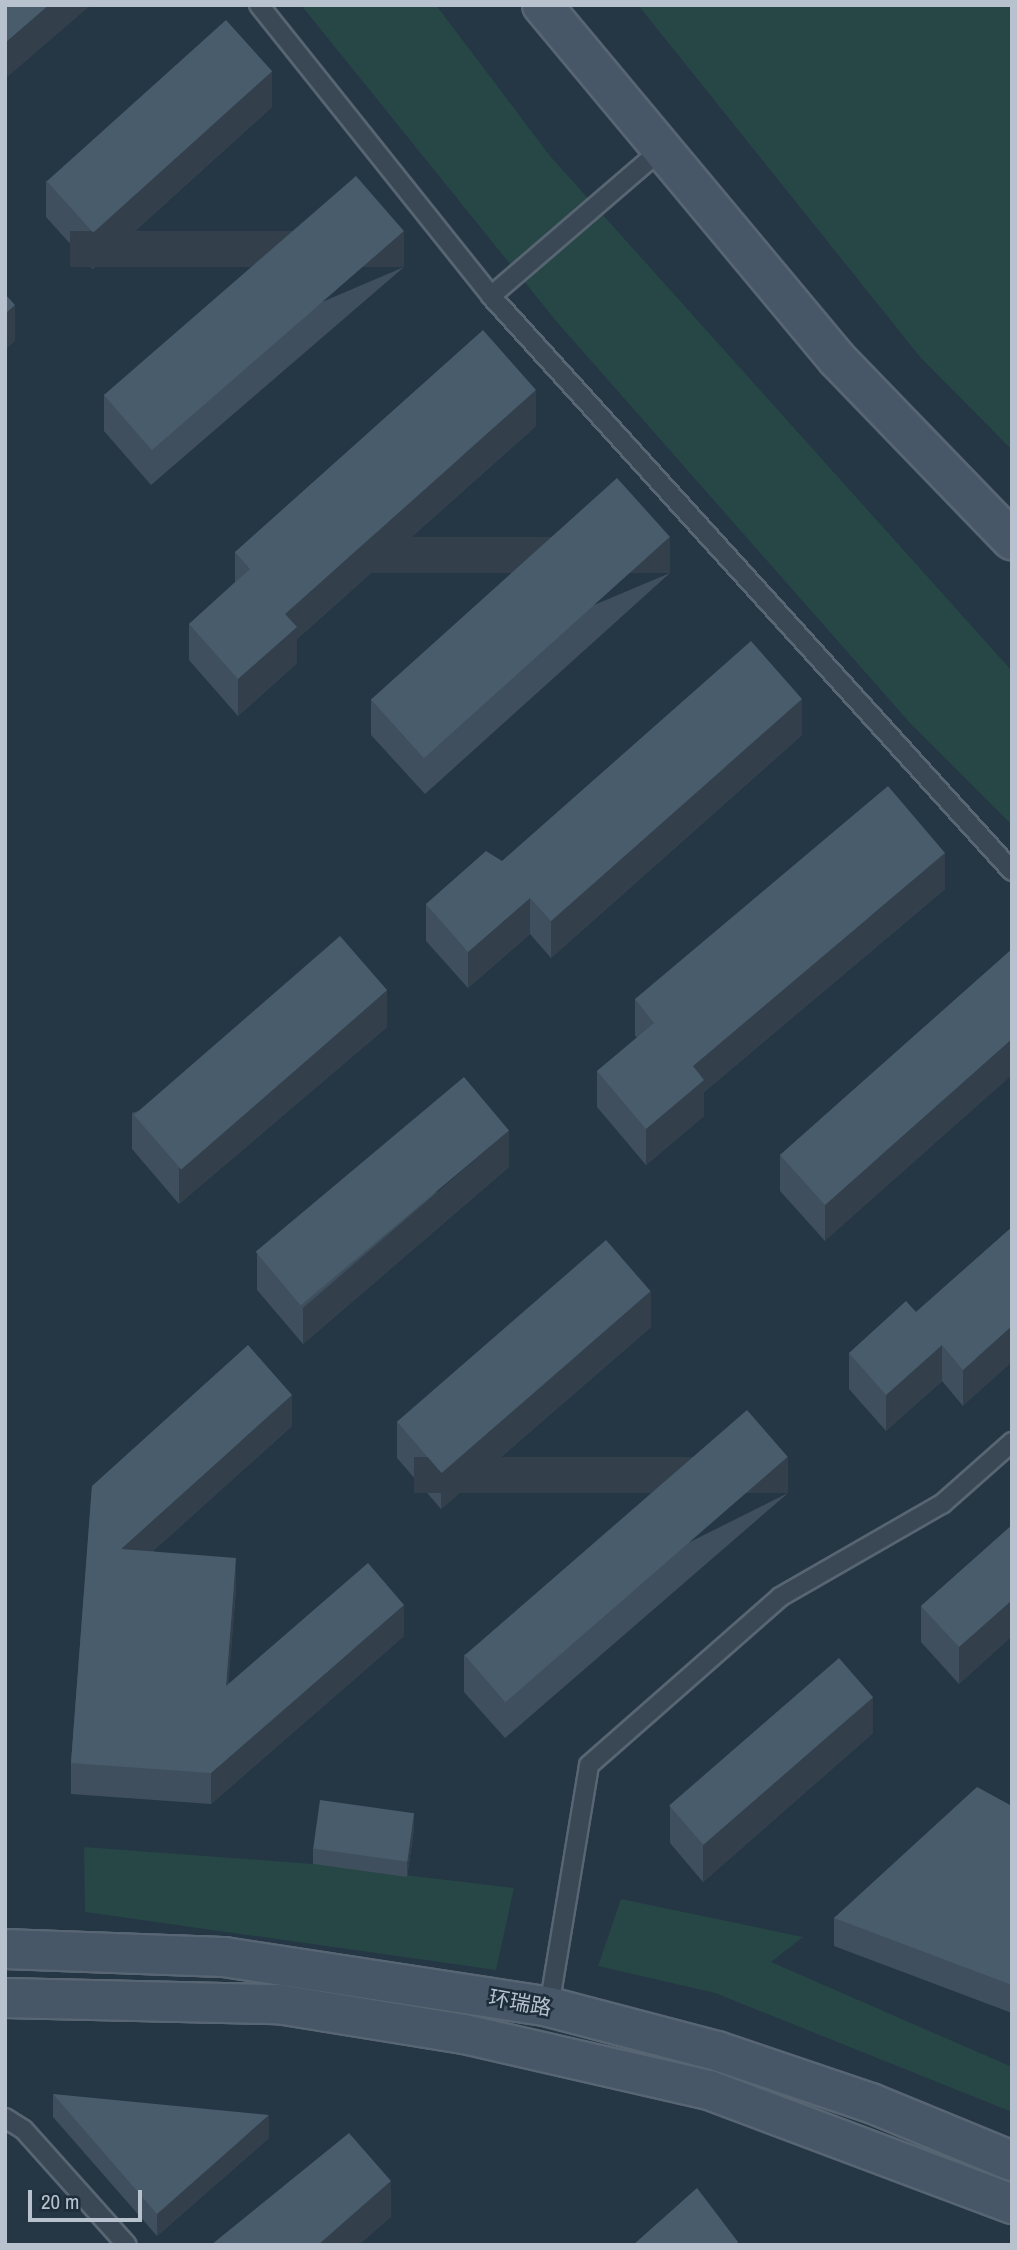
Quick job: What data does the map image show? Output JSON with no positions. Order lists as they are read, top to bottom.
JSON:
{
  "streets": {
    "main road": ["环瑞路"]
  },
  "scale_bar": "20 m"
}
